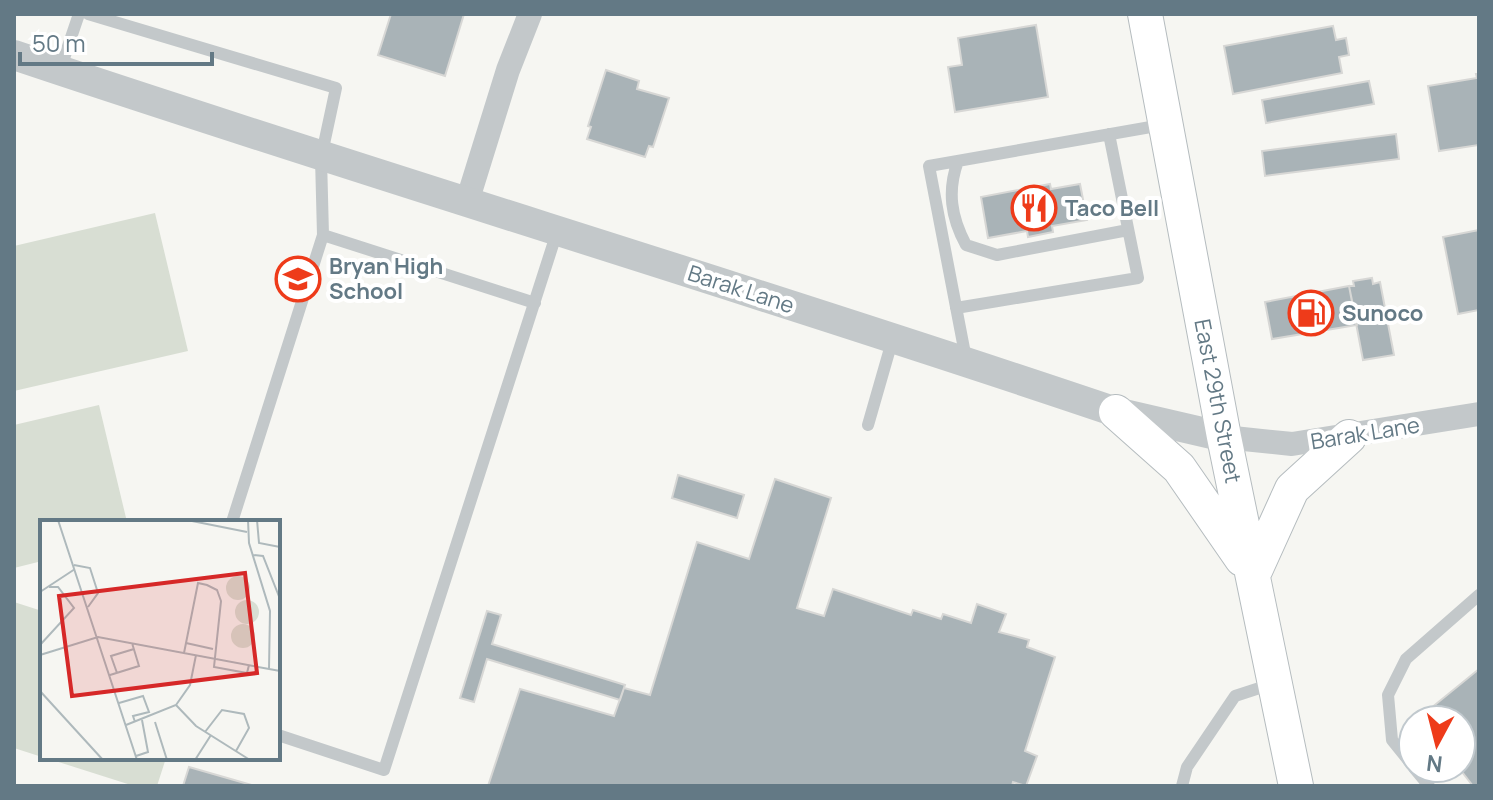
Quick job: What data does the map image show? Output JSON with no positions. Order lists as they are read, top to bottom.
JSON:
{
  "streets": {
    "main road": ["East 29th Street"],
    "street": ["Barak Lane"]
  },
  "crossings": [
    ["Barak Lane", "East 29th Street"]
  ],
  "places": {
    "restaurant": ["Taco Bell"],
    "school or university": ["Bryan High School"],
    "fuel station": ["Sunoco"]
  },
  "scale_bar": "50 m",
  "north": "bottom"
}
